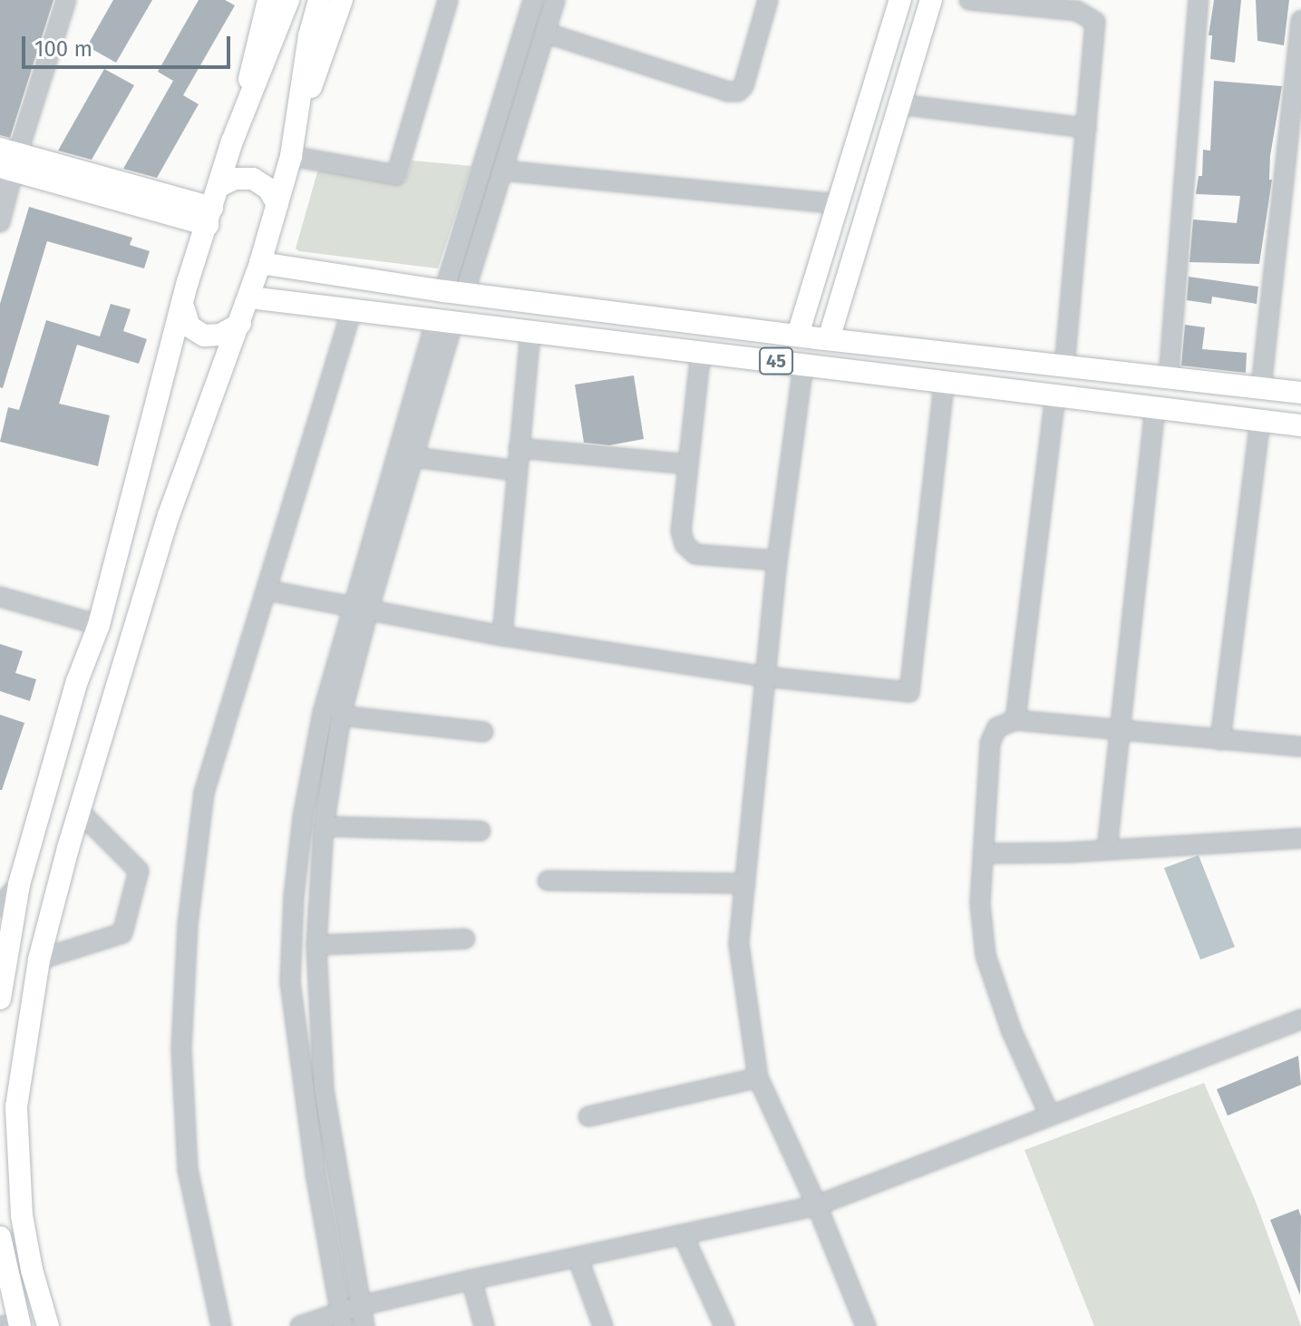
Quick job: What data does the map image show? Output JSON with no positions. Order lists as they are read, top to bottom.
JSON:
{
  "streets": {
    "main road": ["45"]
  },
  "scale_bar": "100 m"
}
